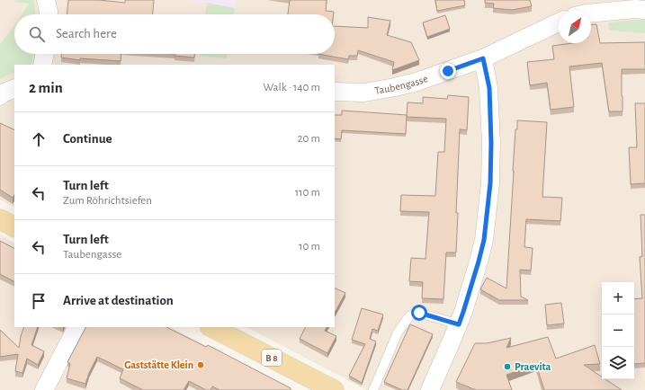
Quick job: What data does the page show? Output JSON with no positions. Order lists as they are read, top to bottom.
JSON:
{
  "streets": {
    "main road": ["B 8"],
    "street": ["Taubengasse"]
  },
  "places": ["Gaststätte Klein", "Praevita"],
  "north": "top right",
  "page": {
    "search": "Search here",
    "heading": ["2 min", "Walk · 140 m"],
    "list": [
      ["Continue", "20 m"],
      ["Turn left", "Zum Röhrichtsiefen", "110 m"],
      ["Turn left", "Taubengasse", "10 m"],
      "Arrive at destination"
    ],
    "map_buttons": ["+", "−"]
  }
}
